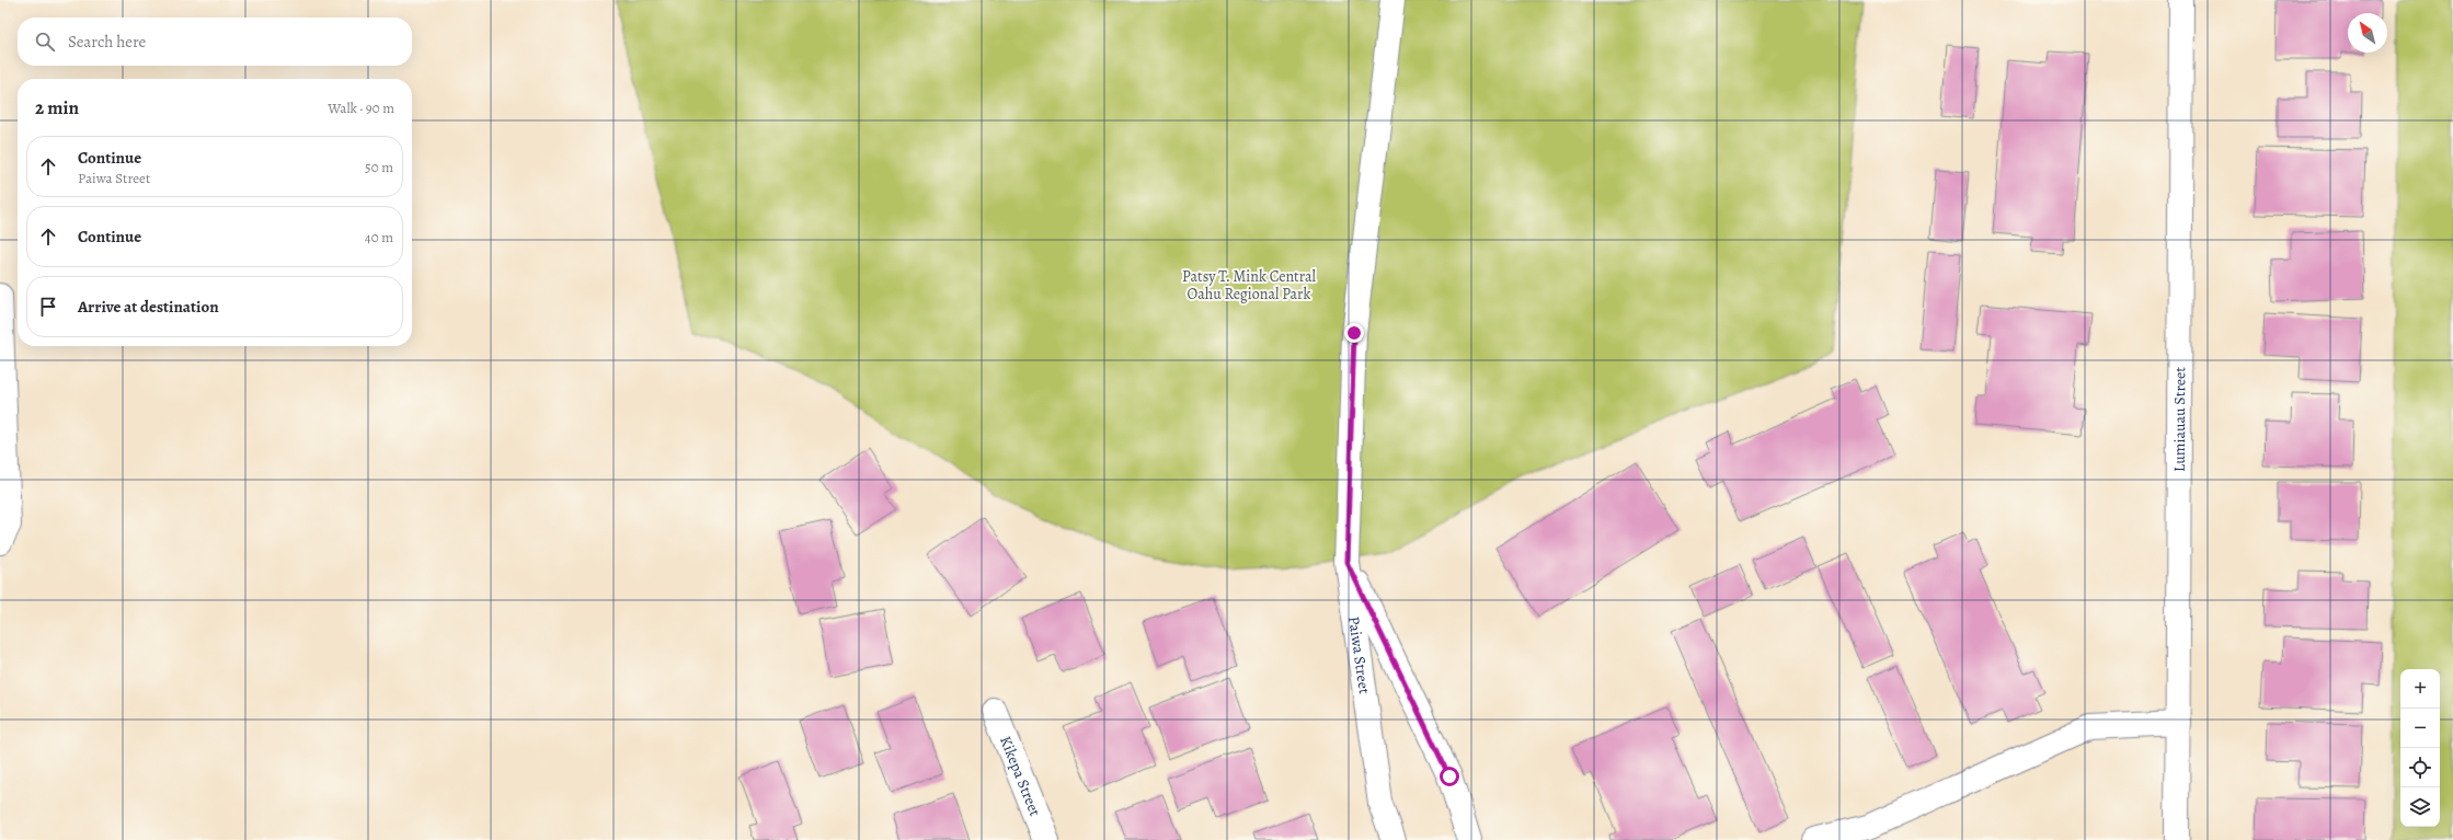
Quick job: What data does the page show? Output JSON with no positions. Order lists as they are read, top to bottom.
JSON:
{
  "streets": {
    "street": ["Lumiauau Street", "Paiwa Street", "Kikepa Street"]
  },
  "parks": ["Patsy T. Mink Central Oahu Regional Park"],
  "north": "top left",
  "page": {
    "search": "Search here",
    "heading": ["2 min", "Walk · 90 m"],
    "list": [
      ["Continue", "Paiwa Street", "50 m"],
      ["Continue", "40 m"],
      "Arrive at destination"
    ],
    "map_buttons": ["+", "−"]
  }
}
